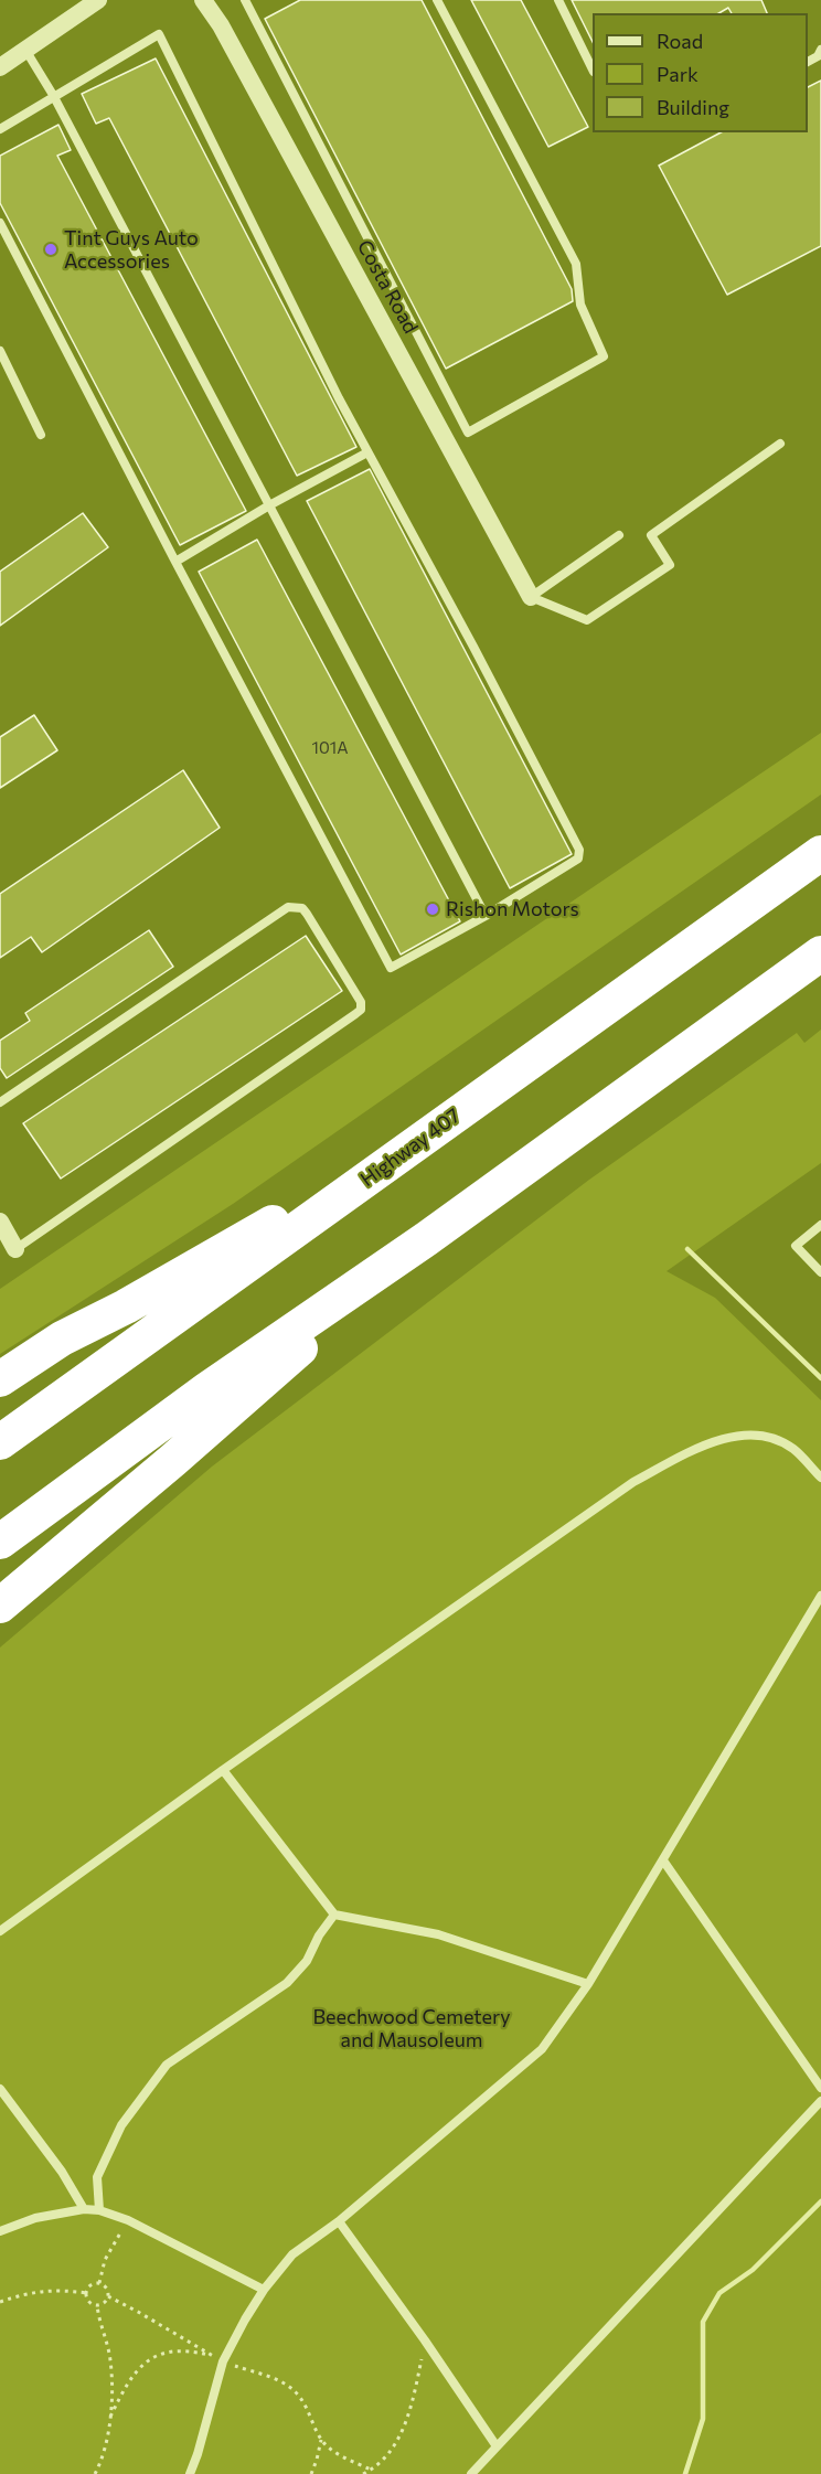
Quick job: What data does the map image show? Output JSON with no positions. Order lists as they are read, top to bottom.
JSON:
{
  "streets": {
    "highway": ["Highway 407"],
    "street": ["Costa Road"]
  },
  "parks": ["Beechwood Cemetery and Mausoleum"],
  "places": ["Tint Guys Auto Accessories", "Rishon Motors"],
  "house_numbers": ["101A"],
  "legend": ["Road", "Park", "Building"]
}
